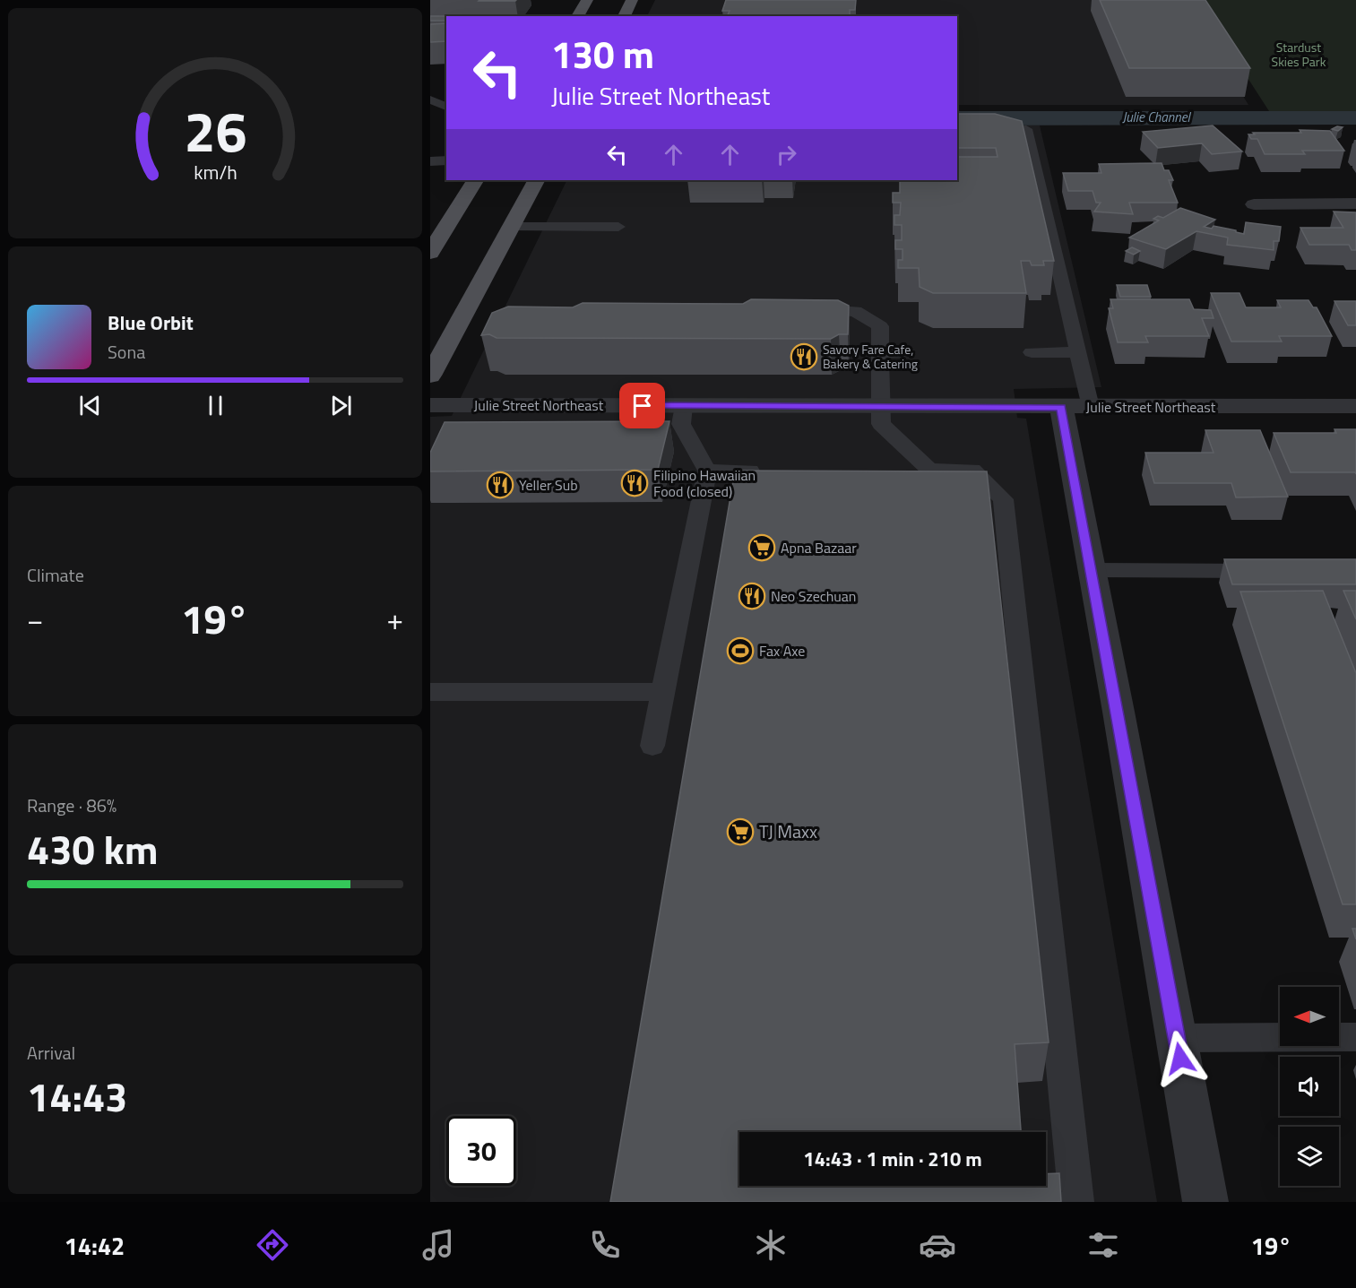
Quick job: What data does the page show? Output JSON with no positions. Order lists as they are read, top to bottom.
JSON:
{
  "streets": {
    "street": ["Julie Street Northeast"]
  },
  "water": ["Julie Channel"],
  "parks": ["Stardust Skies Park"],
  "places": {
    "restaurant": [
      "Savory Fare Cafe, Bakery & Catering",
      "Filipino Hawaiian Food (closed)",
      "Yeller Sub",
      "Neo Szechuan"
    ],
    "supermarket": ["Apna Bazaar", "TJ Maxx"],
    "sports": ["Fax Axe"]
  },
  "north": "left",
  "page": {
    "turn": ["130 m", "Julie Street Northeast"],
    "song": ["Blue Orbit", "Sona"],
    "tile": [
      "Climate",
      ["Range · 86%", "430 km"],
      ["Arrival", "14:43"]
    ],
    "heat": ["−", "19°", "+"],
    "limit": "30",
    "trip": "14:43 · 1 min · 210 m",
    "tabs": ["14:42", "19°"],
    "gauge": ["26", "km/h"]
  }
}
